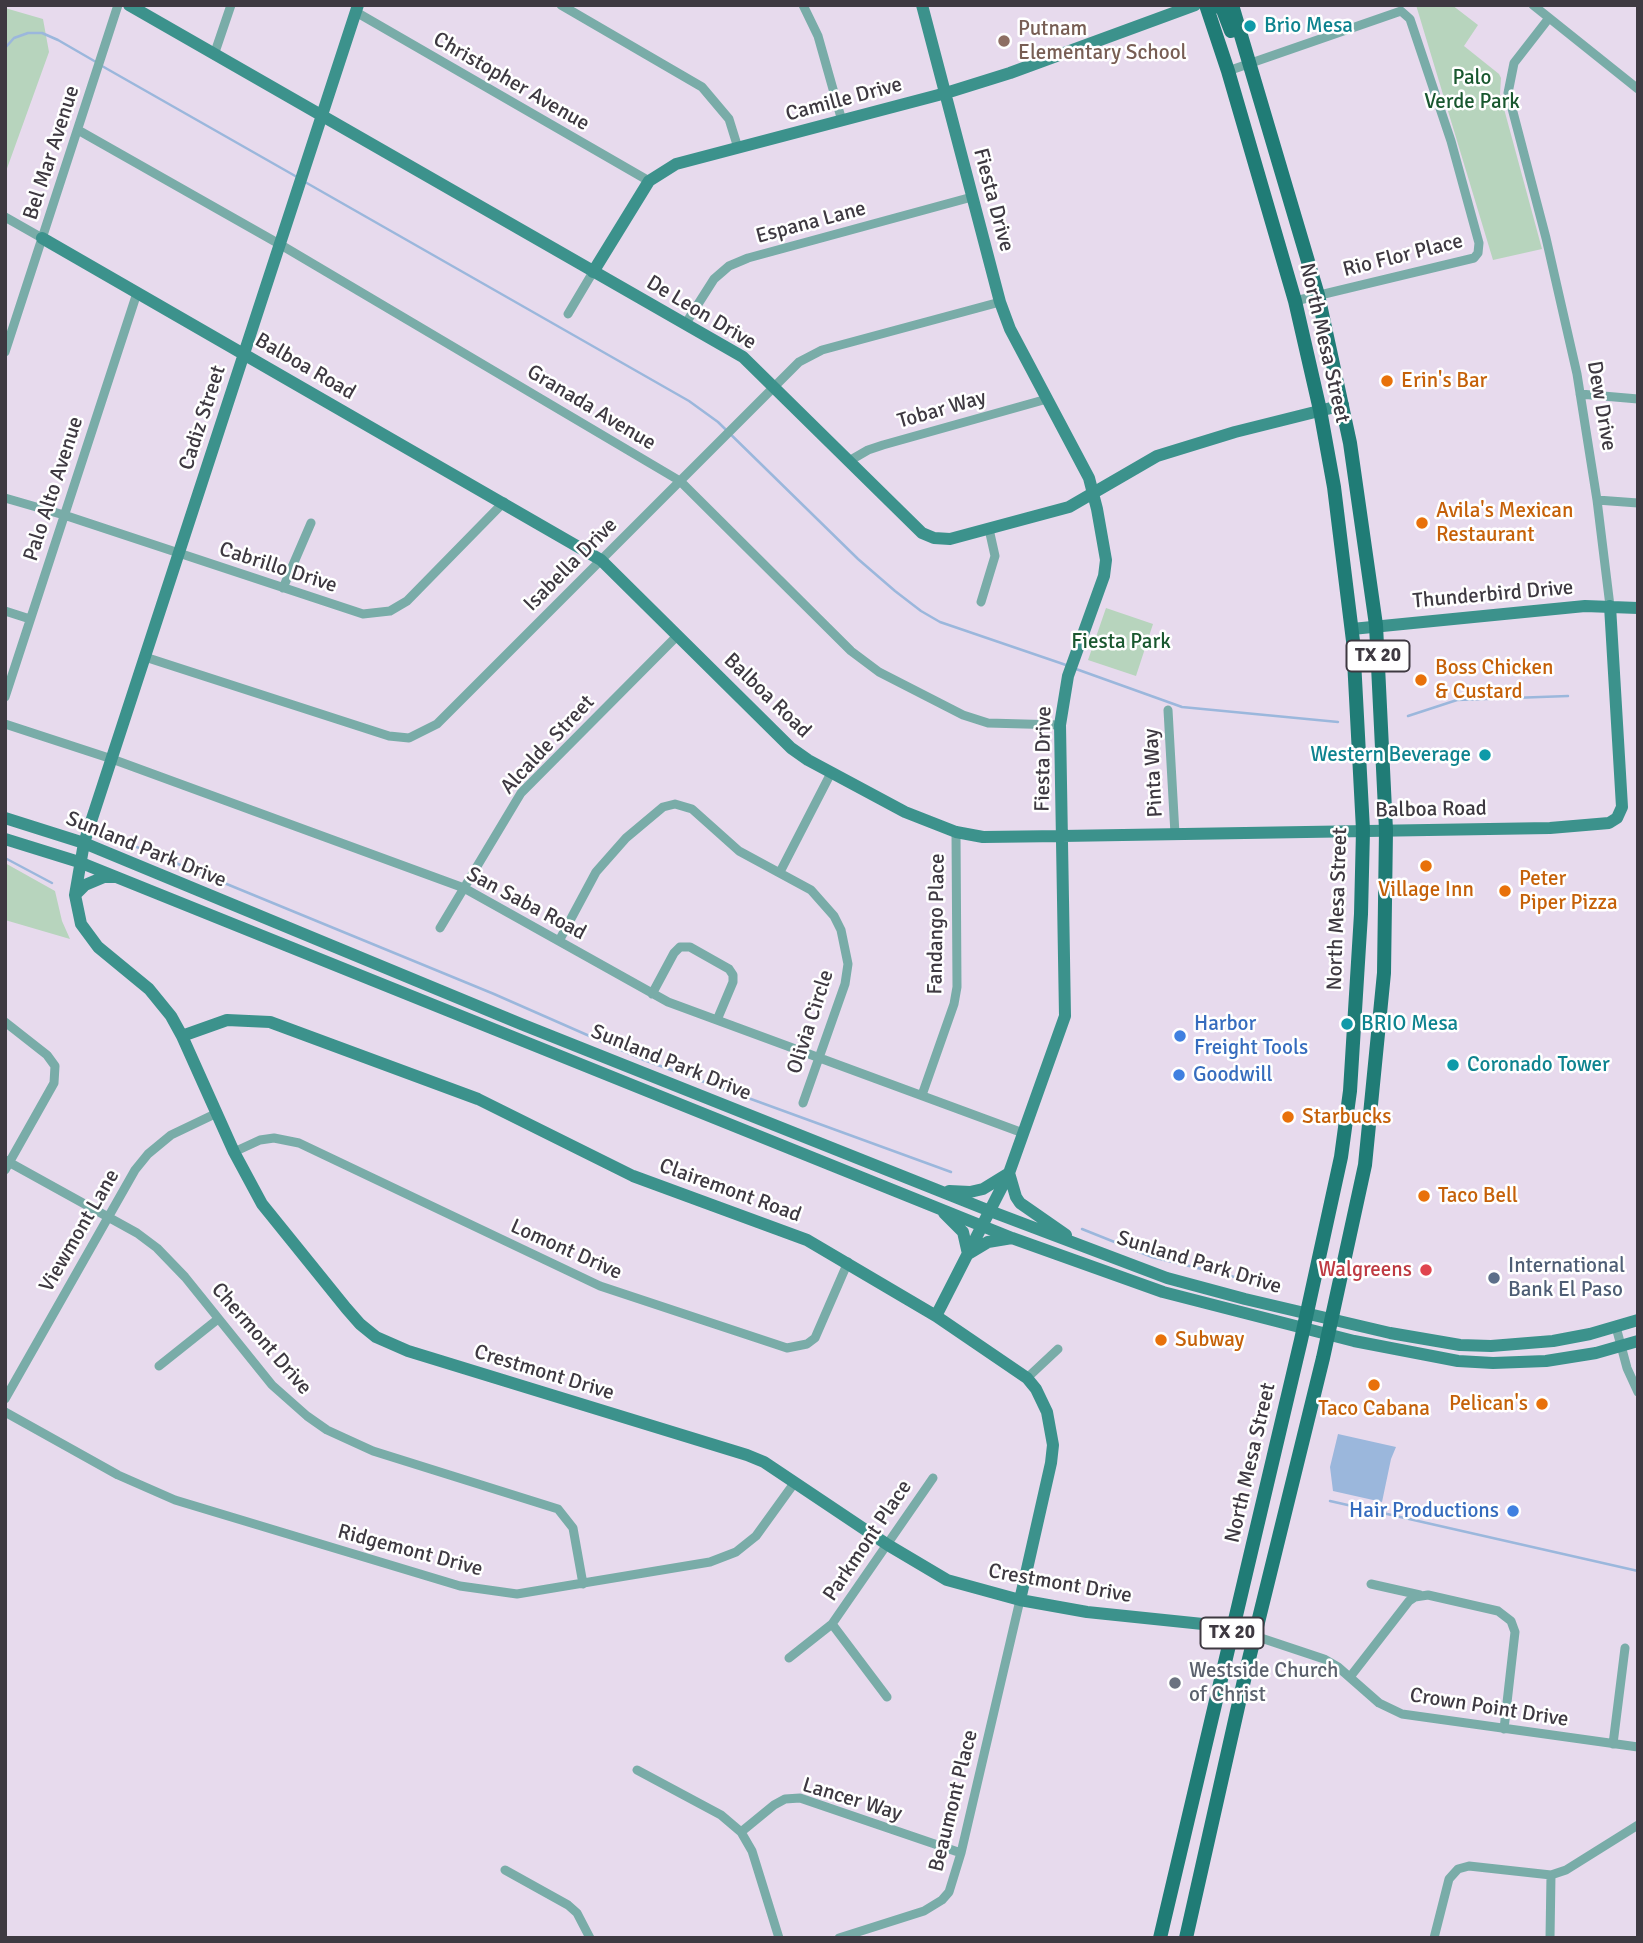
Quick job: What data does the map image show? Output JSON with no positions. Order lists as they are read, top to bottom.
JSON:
{
  "streets": {
    "main road": ["North Mesa Street", "TX 20"],
    "street": [
      "Christopher Avenue",
      "Camille Drive",
      "Bel Mar Avenue",
      "Fiesta Drive",
      "Espana Lane",
      "Rio Flor Place",
      "De Leon Drive",
      "Balboa Road",
      "Dew Drive",
      "Granada Avenue",
      "Tobar Way",
      "Cadiz Street",
      "Palo Alto Avenue",
      "Isabella Drive",
      "Cabrillo Drive",
      "Thunderbird Drive",
      "Alcalde Street",
      "Pinta Way",
      "Sunland Park Drive",
      "San Saba Road",
      "Fandango Place",
      "Olivia Circle",
      "Clairemont Road",
      "Viewmont Lane",
      "Lomont Drive",
      "Chermont Drive",
      "Crestmont Drive",
      "Parkmont Place",
      "Ridgemont Drive",
      "Crown Point Drive",
      "Lancer Way",
      "Beaumont Place"
    ]
  },
  "crossings": [
    ["Christopher Avenue", "Camille Drive"],
    ["Christopher Avenue", "Cadiz Street"],
    ["Camille Drive", "Fiesta Drive"],
    ["Camille Drive", "De Leon Drive"],
    ["Bel Mar Avenue", "Balboa Road"],
    ["Bel Mar Avenue", "Granada Avenue"],
    ["Fiesta Drive", "Espana Lane"],
    ["Fiesta Drive", "De Leon Drive"],
    ["Fiesta Drive", "Balboa Road"],
    ["Fiesta Drive", "Granada Avenue"],
    ["Fiesta Drive", "Tobar Way"],
    ["Fiesta Drive", "Isabella Drive"],
    ["Fiesta Drive", "Sunland Park Drive"],
    ["Fiesta Drive", "San Saba Road"],
    ["Fiesta Drive", "Clairemont Road"],
    ["Espana Lane", "De Leon Drive"],
    ["Rio Flor Place", "North Mesa Street"],
    ["De Leon Drive", "North Mesa Street"],
    ["De Leon Drive", "Tobar Way"],
    ["De Leon Drive", "Cadiz Street"],
    ["De Leon Drive", "Isabella Drive"],
    ["North Mesa Street", "Balboa Road"],
    ["North Mesa Street", "Thunderbird Drive"],
    ["North Mesa Street", "Sunland Park Drive"],
    ["North Mesa Street", "Crestmont Drive"],
    ["North Mesa Street", "Crown Point Drive"],
    ["Balboa Road", "Dew Drive"],
    ["Balboa Road", "Cadiz Street"],
    ["Balboa Road", "Palo Alto Avenue"],
    ["Balboa Road", "Isabella Drive"],
    ["Balboa Road", "Cabrillo Drive"],
    ["Balboa Road", "Alcalde Street"],
    ["Balboa Road", "Pinta Way"],
    ["Balboa Road", "Fandango Place"],
    ["Dew Drive", "Thunderbird Drive"],
    ["Granada Avenue", "Cadiz Street"],
    ["Granada Avenue", "Isabella Drive"],
    ["Cadiz Street", "Isabella Drive"],
    ["Cadiz Street", "Cabrillo Drive"],
    ["Cadiz Street", "Sunland Park Drive"],
    ["Cadiz Street", "San Saba Road"],
    ["Cadiz Street", "Crestmont Drive"],
    ["Palo Alto Avenue", "Cabrillo Drive"],
    ["Alcalde Street", "San Saba Road"],
    ["Sunland Park Drive", "Crestmont Drive"],
    ["San Saba Road", "Fandango Place"],
    ["San Saba Road", "Olivia Circle"],
    ["Clairemont Road", "Lomont Drive"],
    ["Clairemont Road", "Crestmont Drive"],
    ["Clairemont Road", "Beaumont Place"],
    ["Viewmont Lane", "Chermont Drive"],
    ["Viewmont Lane", "Crestmont Drive"],
    ["Lomont Drive", "Crestmont Drive"],
    ["Chermont Drive", "Ridgemont Drive"],
    ["Crestmont Drive", "Parkmont Place"],
    ["Crestmont Drive", "Ridgemont Drive"],
    ["Crestmont Drive", "Crown Point Drive"],
    ["Crestmont Drive", "Beaumont Place"],
    ["Lancer Way", "Beaumont Place"]
  ],
  "parks": ["Palo Verde Park", "Fiesta Park"],
  "places": [
    "Brio Mesa",
    "Putnam Elementary School",
    "Erin's Bar",
    "Avila's Mexican Restaurant",
    "Boss Chicken & Custard",
    "Western Beverage",
    "Village Inn",
    "Peter Piper Pizza",
    "BRIO Mesa",
    "Harbor Freight Tools",
    "Coronado Tower",
    "Goodwill",
    "Starbucks",
    "Taco Bell",
    "Walgreens",
    "International Bank El Paso",
    "Subway",
    "Taco Cabana",
    "Pelican's",
    "Hair Productions",
    "Westside Church of Christ"
  ]
}
